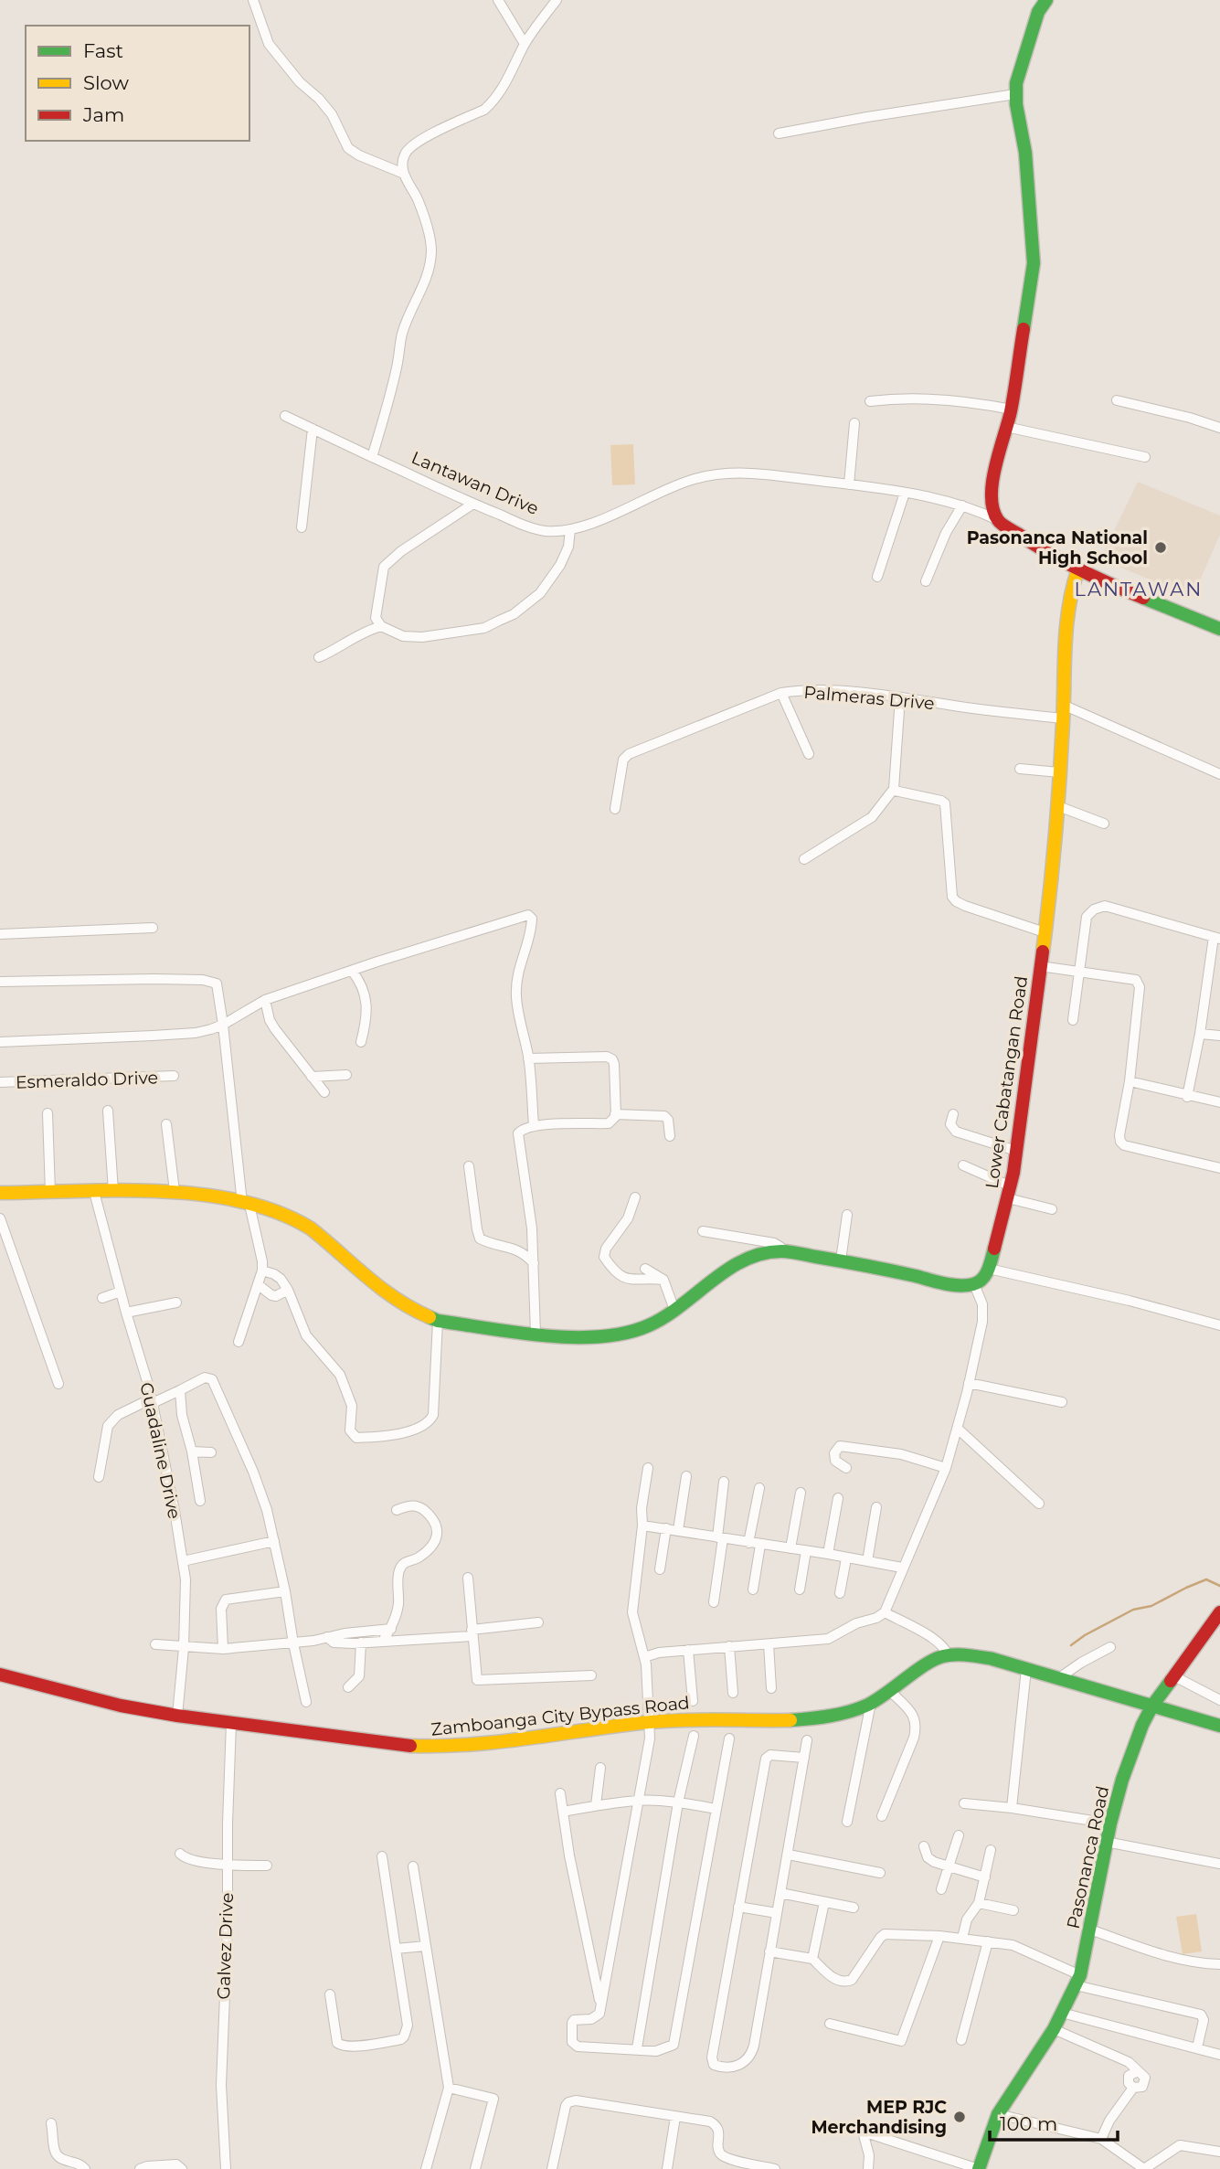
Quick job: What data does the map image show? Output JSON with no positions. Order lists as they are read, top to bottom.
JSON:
{
  "streets": {
    "street": [
      "Lantawan Drive",
      "Palmeras Drive",
      "Esmeraldo Drive",
      "Lower Cabatangan Road",
      "Guadaline Drive",
      "Zamboanga City Bypass Road",
      "Pasonanca Road",
      "Galvez Drive"
    ]
  },
  "crossings": [
    ["Lantawan Drive", "Lower Cabatangan Road"],
    ["Palmeras Drive", "Lower Cabatangan Road"],
    ["Guadaline Drive", "Zamboanga City Bypass Road"],
    ["Zamboanga City Bypass Road", "Galvez Drive"]
  ],
  "districts": ["LANTAWAN"],
  "places": ["Pasonanca National High School", "MEP RJC Merchandising"],
  "legend": ["Fast", "Slow", "Jam"],
  "scale_bar": "100 m"
}
